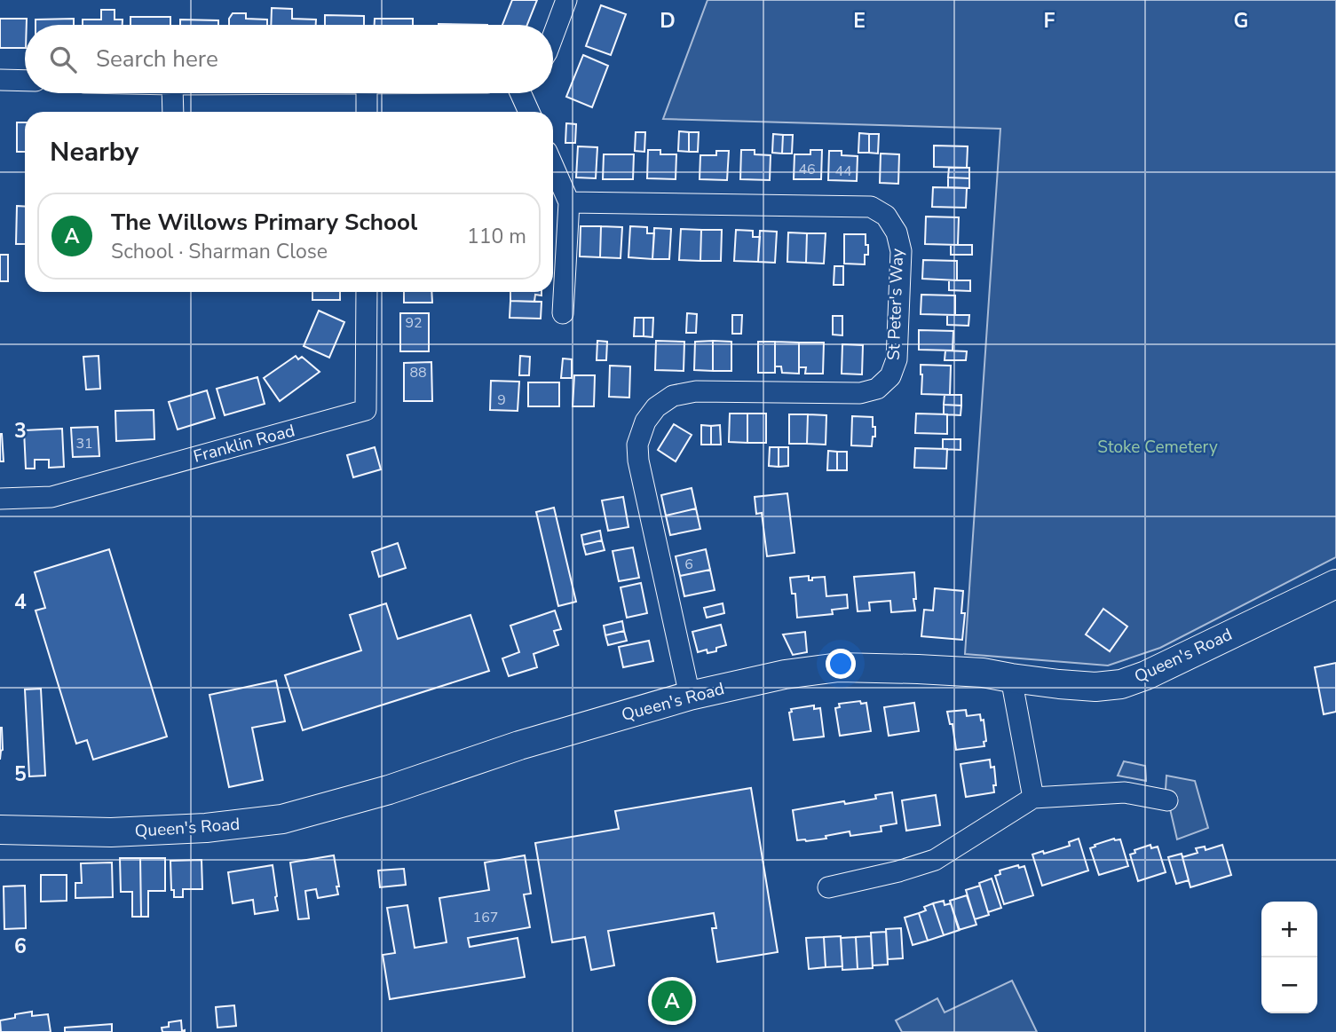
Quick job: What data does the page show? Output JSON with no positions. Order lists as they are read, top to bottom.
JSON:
{
  "streets": {
    "street": ["St Peter's Way", "Franklin Road", "Queen's Road"]
  },
  "crossings": [
    ["St Peter's Way", "Queen's Road"]
  ],
  "parks": ["Stoke Cemetery"],
  "house_numbers": [
    "46",
    "44",
    "92",
    "88",
    "9",
    "31",
    "6",
    "167"
  ],
  "page": {
    "search": "Search here",
    "heading": "Nearby",
    "list": [
      {
        "mark": "A",
        "name": "The Willows Primary School",
        "note": "School · Sharman Close",
        "value": "110 m"
      }
    ],
    "map_buttons": ["+", "−"],
    "pins": "A"
  },
  "grid": {
    "columns": [
      "D",
      "E",
      "F",
      "G"
    ],
    "rows": [
      "3",
      "4",
      "5",
      "6"
    ]
  }
}
